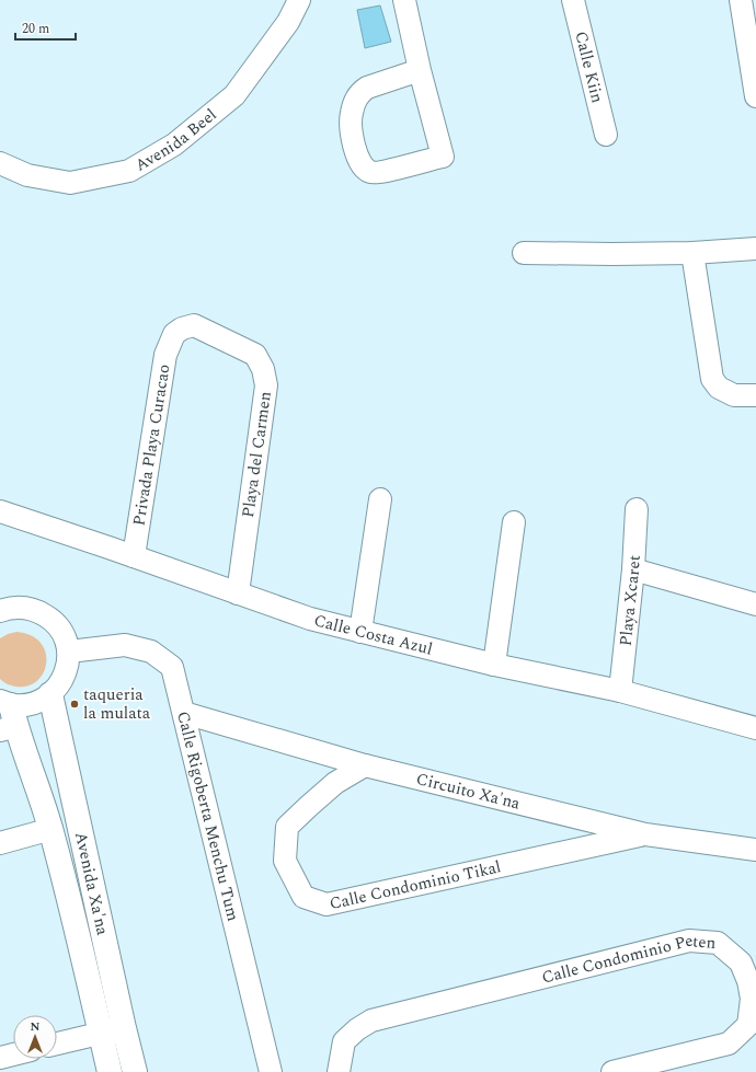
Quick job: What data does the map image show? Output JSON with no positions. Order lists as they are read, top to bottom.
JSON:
{
  "streets": {
    "street": [
      "Calle Kiin",
      "Avenida Beel",
      "Privada Playa Curacao",
      "Playa del Carmen",
      "Playa Xcaret",
      "Calle Costa Azul",
      "Circuito Xa'na",
      "Calle Rigoberta Menchu Tum",
      "Avenida Xa'na",
      "Calle Condominio Tikal",
      "Calle Condominio Peten"
    ]
  },
  "crossings": [
    ["Privada Playa Curacao", "Playa del Carmen"],
    ["Privada Playa Curacao", "Calle Costa Azul"],
    ["Playa del Carmen", "Calle Costa Azul"],
    ["Playa Xcaret", "Calle Costa Azul"],
    ["Circuito Xa'na", "Calle Rigoberta Menchu Tum"],
    ["Circuito Xa'na", "Calle Condominio Tikal"]
  ],
  "places": ["taqueria la mulata"],
  "scale_bar": "20 m",
  "north": "top"
}
